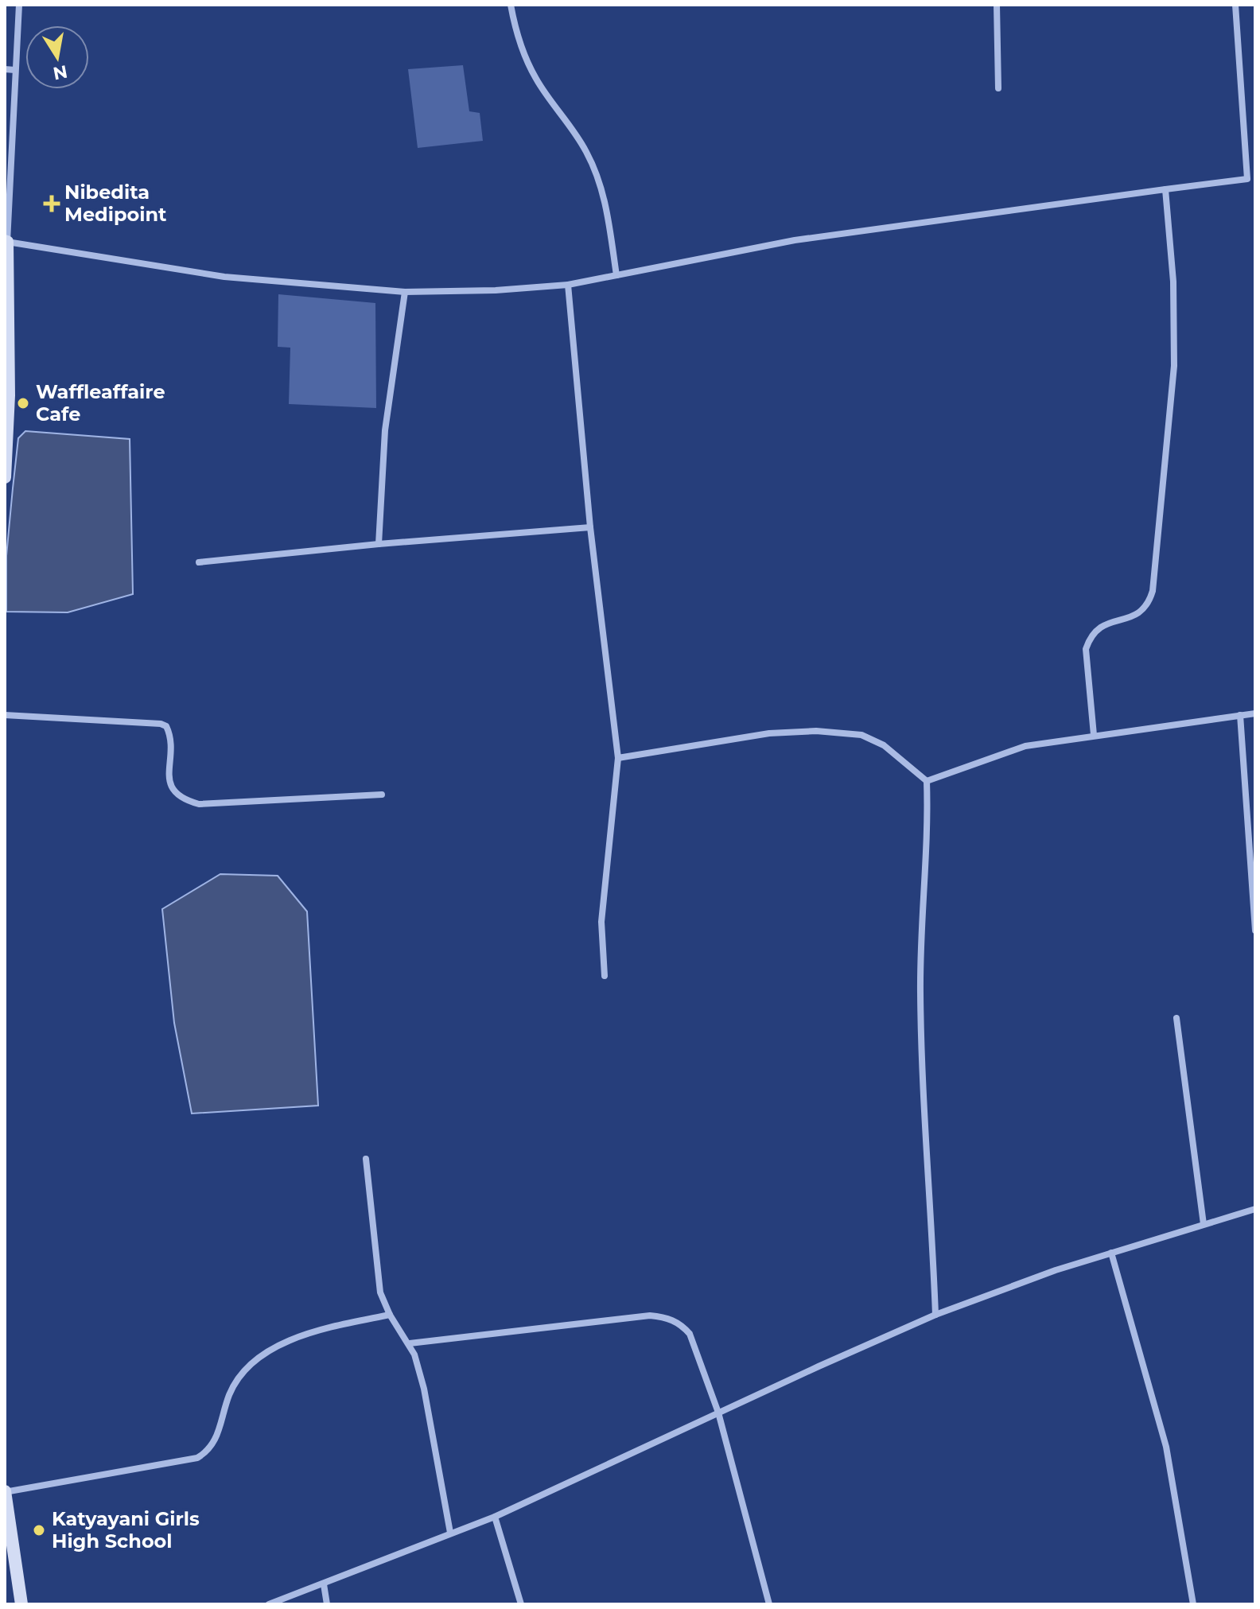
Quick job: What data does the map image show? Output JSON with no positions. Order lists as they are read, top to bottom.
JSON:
{
  "places": {
    "health": ["Nibedita Medipoint"],
    "other": ["Waffleaffaire Cafe", "Katyayani Girls High School"]
  },
  "north": "bottom"
}
